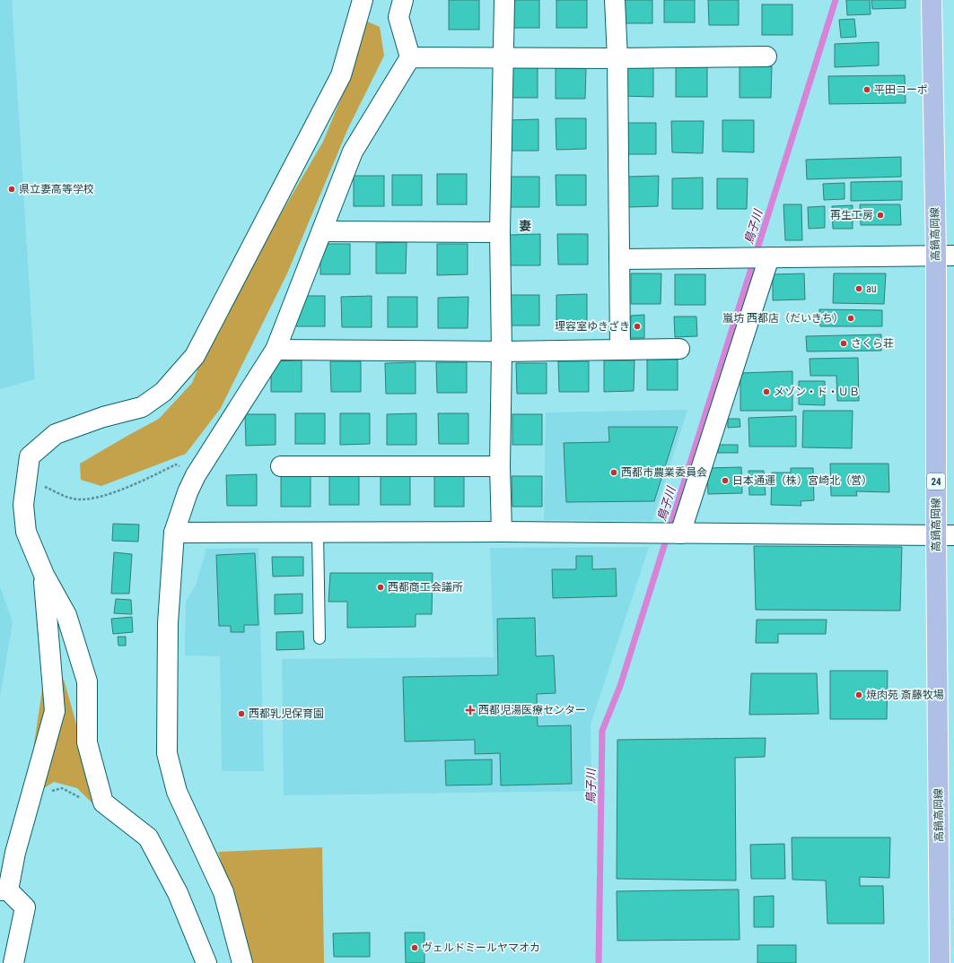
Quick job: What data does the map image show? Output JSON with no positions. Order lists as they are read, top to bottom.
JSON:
{
  "streets": {
    "main road": ["高鍋高岡線", "24"]
  },
  "districts": ["妻"],
  "water": ["鳥子川"],
  "places": {
    "other": [
      "平田コーポ",
      "県立妻高等学校",
      "再生工房",
      "au",
      "嵐坊 西都店（だいきち）",
      "理容室ゆきざき",
      "さくら荘",
      "メゾン・ド・ＵＢ",
      "西都市農業委員会",
      "日本通運（株）宮崎北（営）",
      "西都商工会議所",
      "焼肉苑 斎藤牧場",
      "西都乳児保育園",
      "ヴェルドミールヤマオカ"
    ],
    "health": ["西都児湯医療センター"]
  }
}
